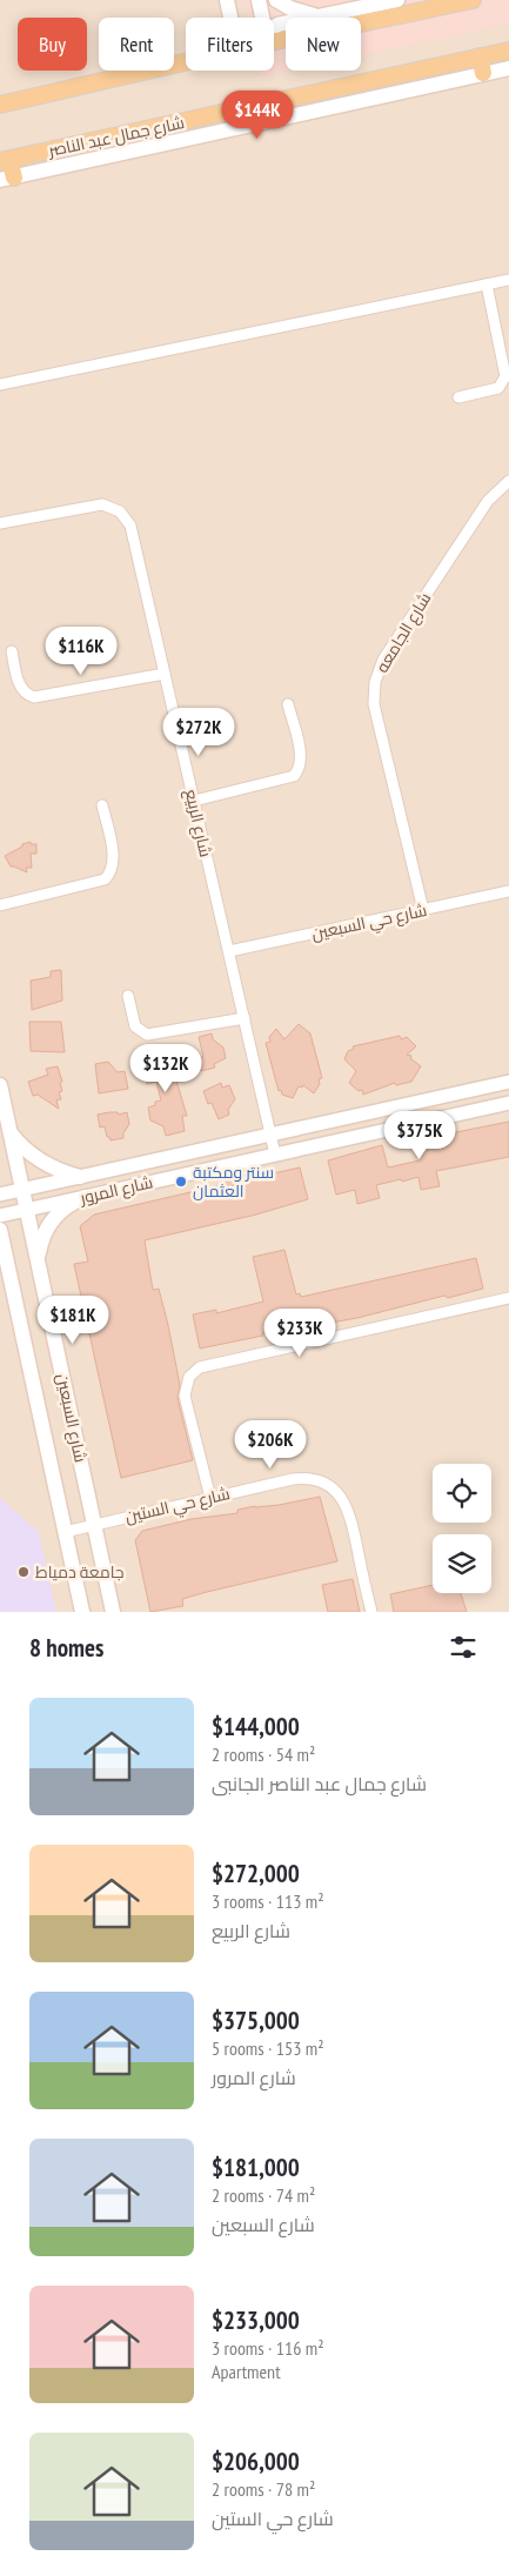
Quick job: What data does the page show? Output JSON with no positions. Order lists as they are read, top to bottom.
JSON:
{
  "streets": {
    "main road": ["شارع جمال عبد الناصر", "شارع السبعين"],
    "street": [
      "شارع الجامعه",
      "شارع الربيع",
      "شارع حي السبعين",
      "شارع المرور",
      "شارع حي الستين"
    ]
  },
  "crossings": [
    ["شارع الجامعه", "شارع حي السبعين"],
    ["شارع الربيع", "شارع حي السبعين"],
    ["شارع الربيع", "شارع المرور"],
    ["شارع المرور", "شارع السبعين"],
    ["شارع السبعين", "شارع حي الستين"]
  ],
  "places": ["سنتر ومكتبة العثمان", "جامعة دمياط"],
  "page": {
    "chip": [
      "Buy",
      "Rent",
      "Filters",
      "New"
    ],
    "price": [
      "$144K",
      "$116K",
      "$272K",
      "$132K",
      "$375K",
      "$181K",
      "$233K",
      "$206K"
    ],
    "heading": "8 homes",
    "list": [
      {
        "name": "$144,000",
        "note": "2 rooms · 54 m² · شارع جمال عبد الناصر الجانبى"
      },
      {
        "name": "$272,000",
        "note": "3 rooms · 113 m² · شارع الربيع"
      },
      {
        "name": "$375,000",
        "note": "5 rooms · 153 m² · شارع المرور"
      },
      {
        "name": "$181,000",
        "note": "2 rooms · 74 m² · شارع السبعين"
      },
      {
        "name": "$233,000",
        "note": "3 rooms · 116 m² · Apartment"
      },
      {
        "name": "$206,000",
        "note": "2 rooms · 78 m² · شارع حي الستين"
      }
    ]
  }
}
